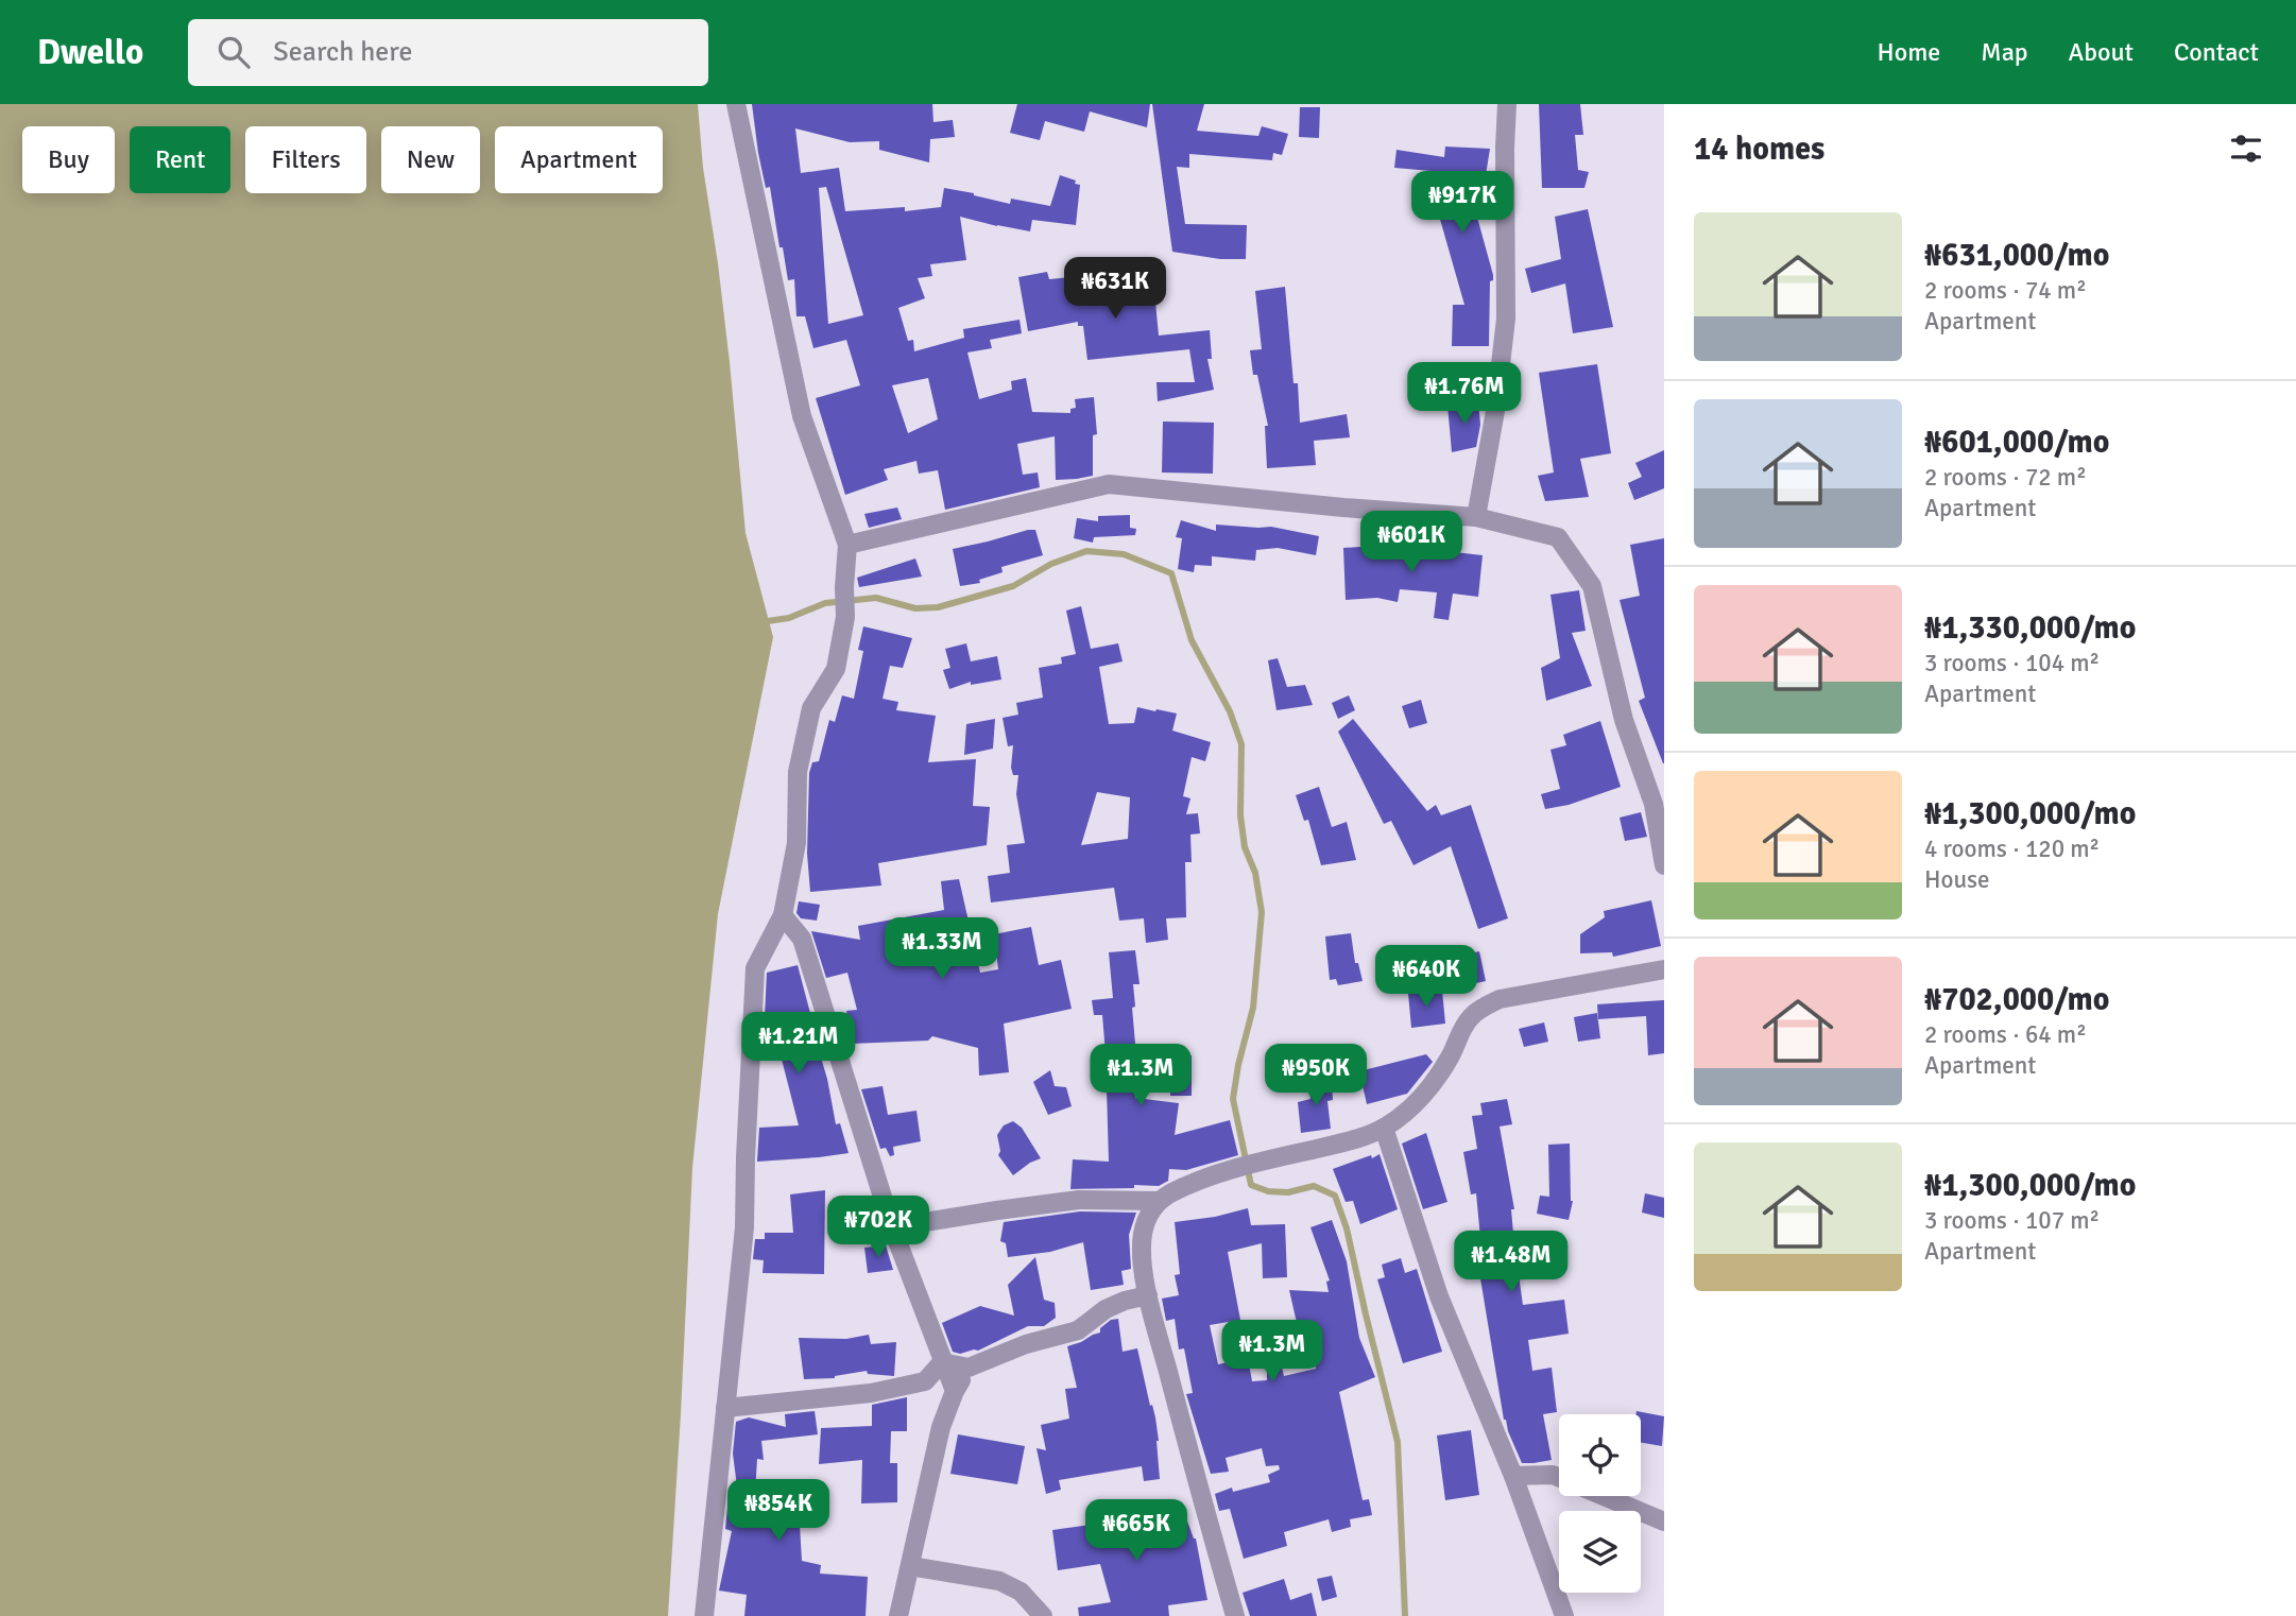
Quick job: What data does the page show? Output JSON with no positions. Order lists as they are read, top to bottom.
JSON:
{
  "page": {
    "header": "Dwello",
    "search": "Search here",
    "nav": [
      "Home",
      "Map",
      "About",
      "Contact"
    ],
    "heading": "14 homes",
    "chip": [
      "Buy",
      "Rent",
      "Filters",
      "New",
      "Apartment"
    ],
    "price": [
      "₦917K",
      "₦631K",
      "₦1.76M",
      "₦601K",
      "₦1.33M",
      "₦640K",
      "₦1.21M",
      "₦1.3M",
      "₦950K",
      "₦702K",
      "₦1.48M",
      "₦1.3M",
      "₦854K",
      "₦665K"
    ],
    "list": [
      {
        "name": "₦631,000/mo",
        "note": "2 rooms · 74 m² · Apartment"
      },
      {
        "name": "₦601,000/mo",
        "note": "2 rooms · 72 m² · Apartment"
      },
      {
        "name": "₦1,330,000/mo",
        "note": "3 rooms · 104 m² · Apartment"
      },
      {
        "name": "₦1,300,000/mo",
        "note": "4 rooms · 120 m² · House"
      },
      {
        "name": "₦702,000/mo",
        "note": "2 rooms · 64 m² · Apartment"
      },
      {
        "name": "₦1,300,000/mo",
        "note": "3 rooms · 107 m² · Apartment"
      }
    ]
  }
}
